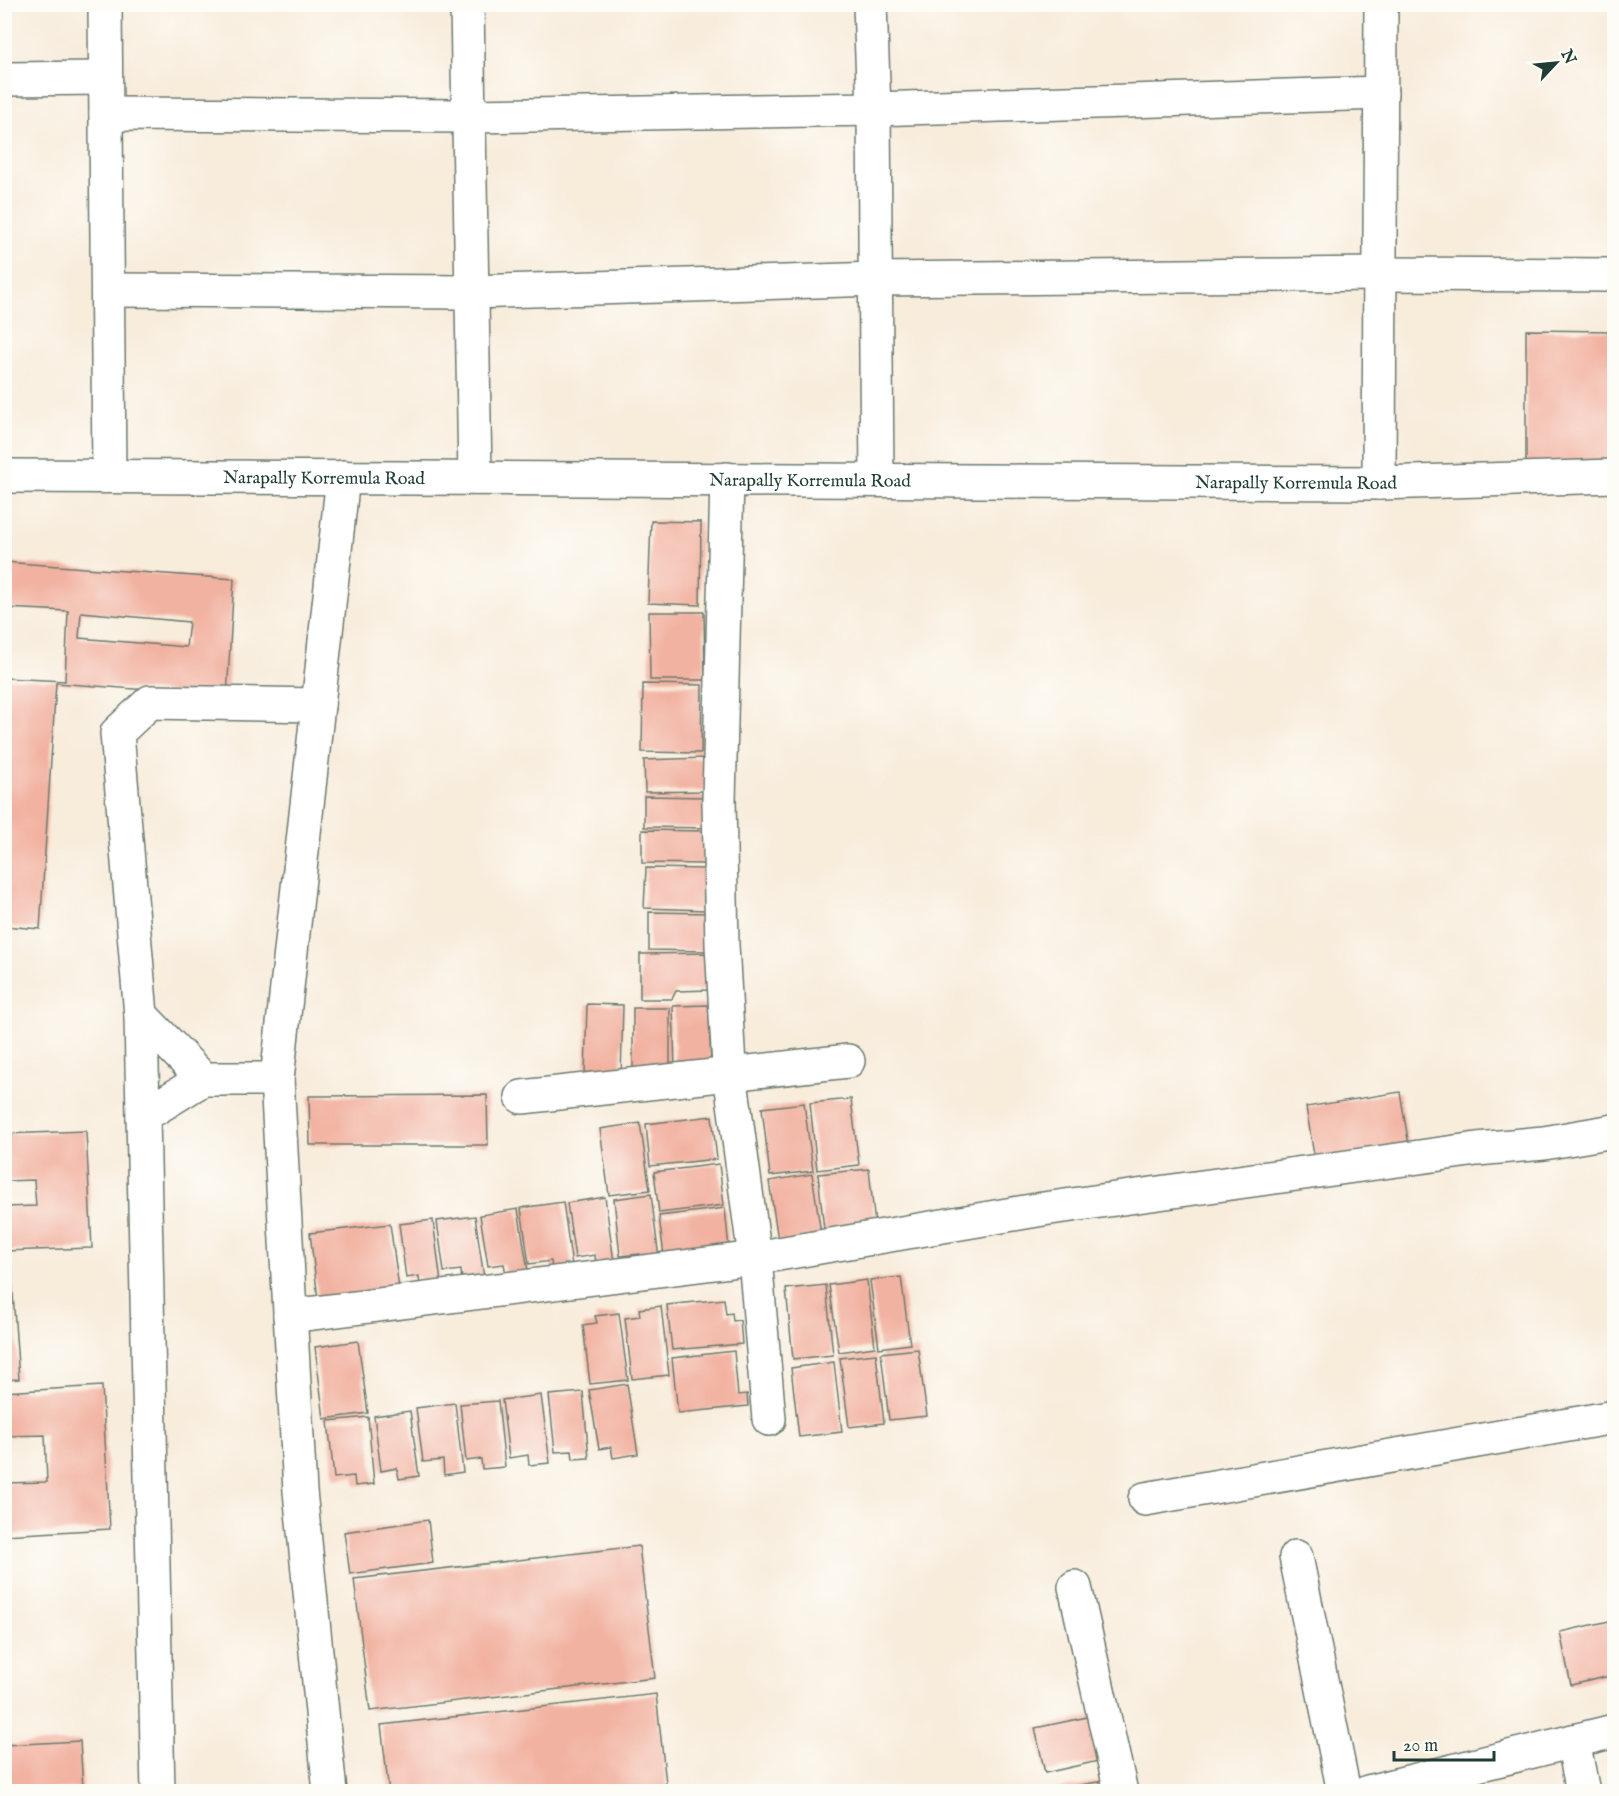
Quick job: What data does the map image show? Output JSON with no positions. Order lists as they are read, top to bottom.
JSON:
{
  "streets": {
    "street": ["Narapally Korremula Road"]
  },
  "scale_bar": "20 m",
  "north": "top right"
}
